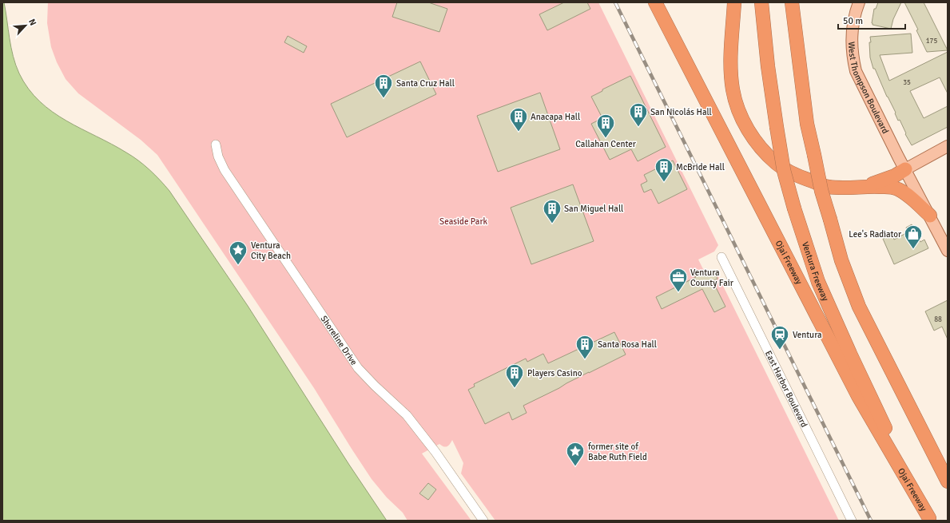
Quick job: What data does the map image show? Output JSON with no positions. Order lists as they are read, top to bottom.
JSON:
{
  "streets": {
    "highway": ["Ojai Freeway", "Ventura Freeway"],
    "main road": ["West Thompson Boulevard"],
    "street": ["Shoreline Drive", "East Harbor Boulevard"]
  },
  "crossings": [
    ["Ojai Freeway", "Ventura Freeway"]
  ],
  "parks": ["Seaside Park"],
  "places": {
    "building": [
      "Santa Cruz Hall",
      "San Nicolás Hall",
      "Anacapa Hall",
      "Callahan Center",
      "McBride Hall",
      "San Miguel Hall",
      "Santa Rosa Hall",
      "Players Casino"
    ],
    "shop": ["Lee's Radiator"],
    "place": ["Ventura City Beach", "former site of Babe Ruth Field"],
    "office": ["Ventura County Fair"],
    "station": ["Ventura"]
  },
  "house_numbers": ["175", "35", "88"],
  "scale_bar": "50 m",
  "north": "top right"
}
